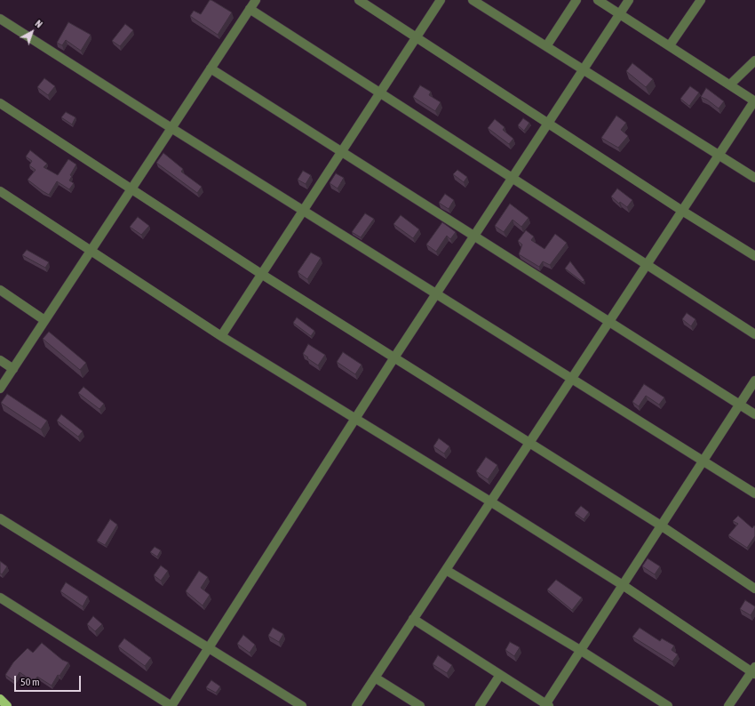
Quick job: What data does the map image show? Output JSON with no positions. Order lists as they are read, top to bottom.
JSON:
{
  "scale_bar": "50 m",
  "north": "top right"
}
